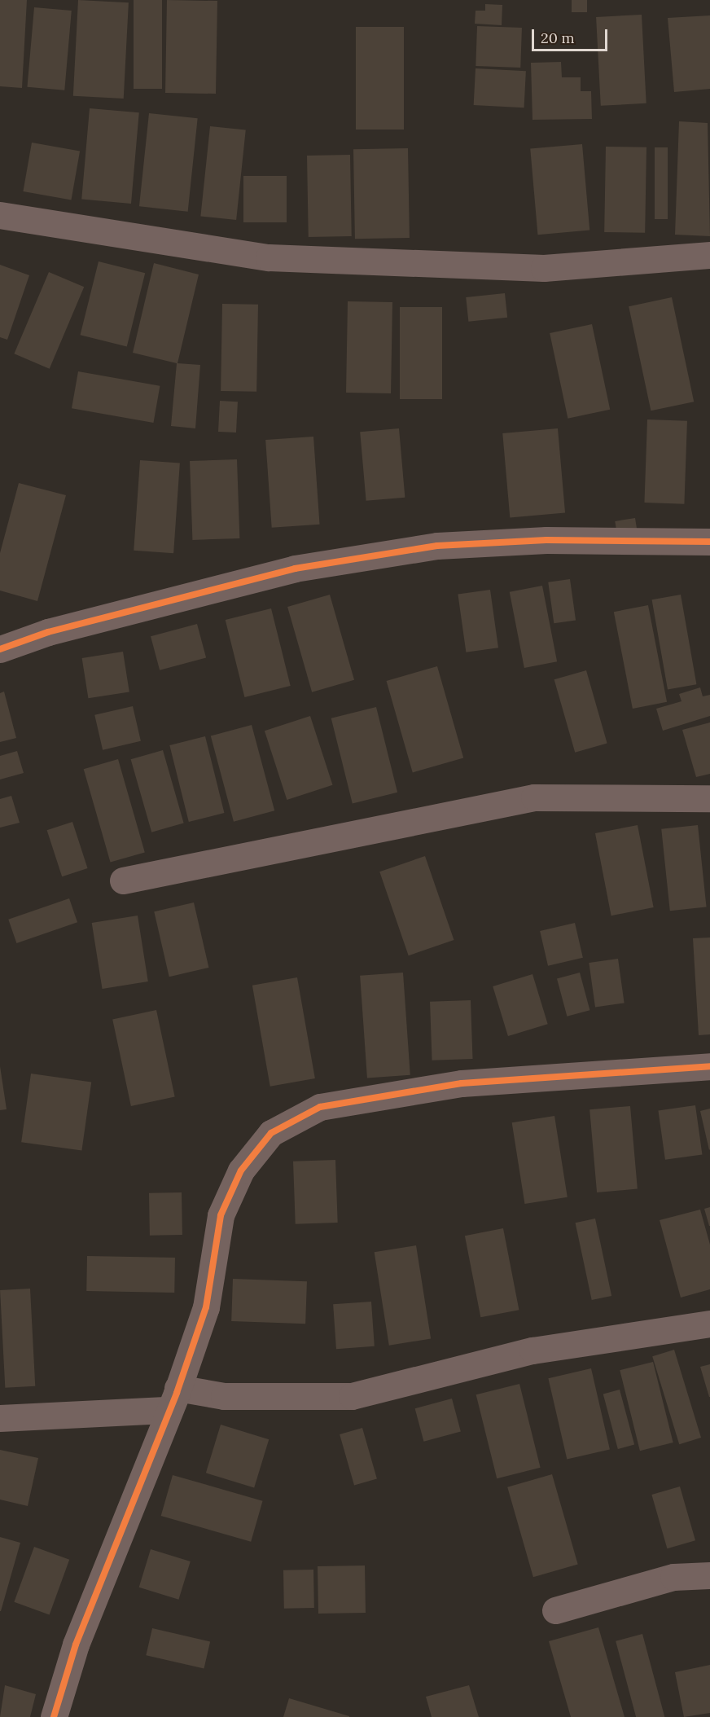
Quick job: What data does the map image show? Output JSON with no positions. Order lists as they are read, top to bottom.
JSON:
{
  "scale_bar": "20 m"
}
